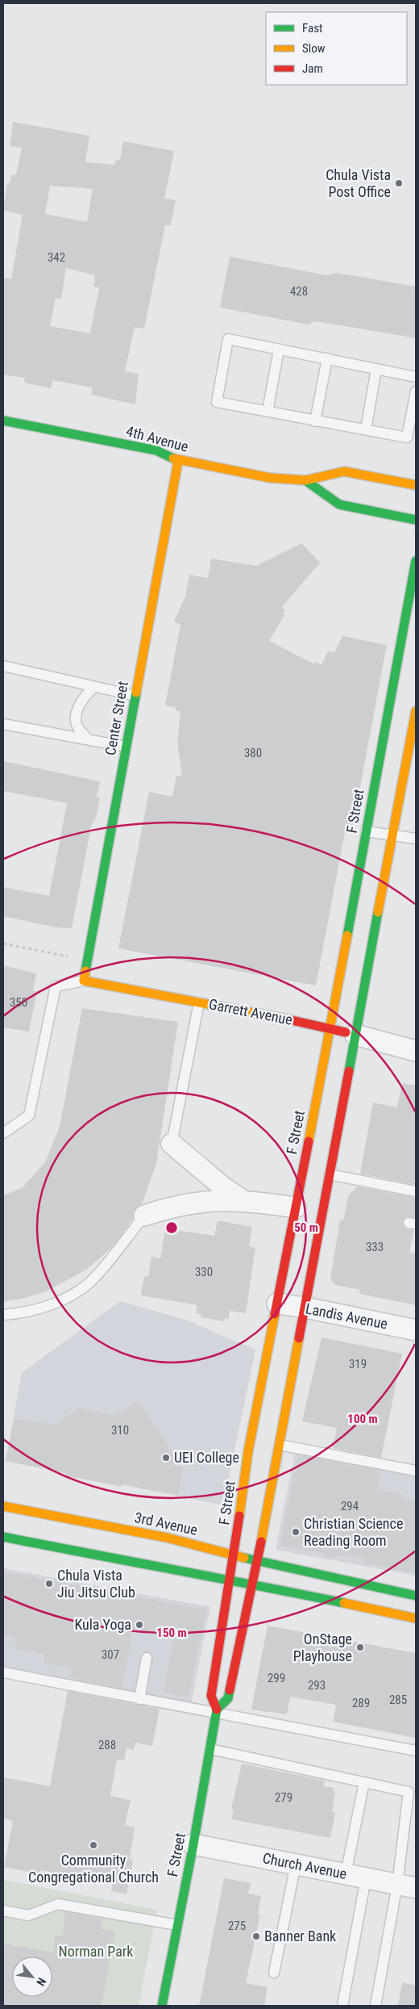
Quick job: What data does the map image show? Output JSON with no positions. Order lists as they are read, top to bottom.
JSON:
{
  "streets": {
    "main road": [
      "4th Avenue",
      "Center Street",
      "F Street",
      "Garrett Avenue",
      "3rd Avenue"
    ],
    "street": ["Landis Avenue", "Church Avenue"]
  },
  "crossings": [
    ["4th Avenue", "Center Street"],
    ["Center Street", "Garrett Avenue"],
    ["F Street", "Garrett Avenue"],
    ["F Street", "Landis Avenue"],
    ["F Street", "3rd Avenue"],
    ["F Street", "Church Avenue"]
  ],
  "parks": ["Norman Park"],
  "places": [
    "Chula Vista Post Office",
    "UEI College",
    "Christian Science Reading Room",
    "Chula Vista Jiu Jitsu Club",
    "Kula Yoga",
    "OnStage Playhouse",
    "Community Congregational Church",
    "Banner Bank"
  ],
  "house_numbers": [
    "342",
    "428",
    "380",
    "350",
    "333",
    "330",
    "319",
    "310",
    "294",
    "307",
    "299",
    "293",
    "285",
    "289",
    "288",
    "279",
    "275"
  ],
  "legend": ["Fast", "Slow", "Jam"],
  "north": "bottom right",
  "rings": ["50 m", "100 m", "150 m"]
}
